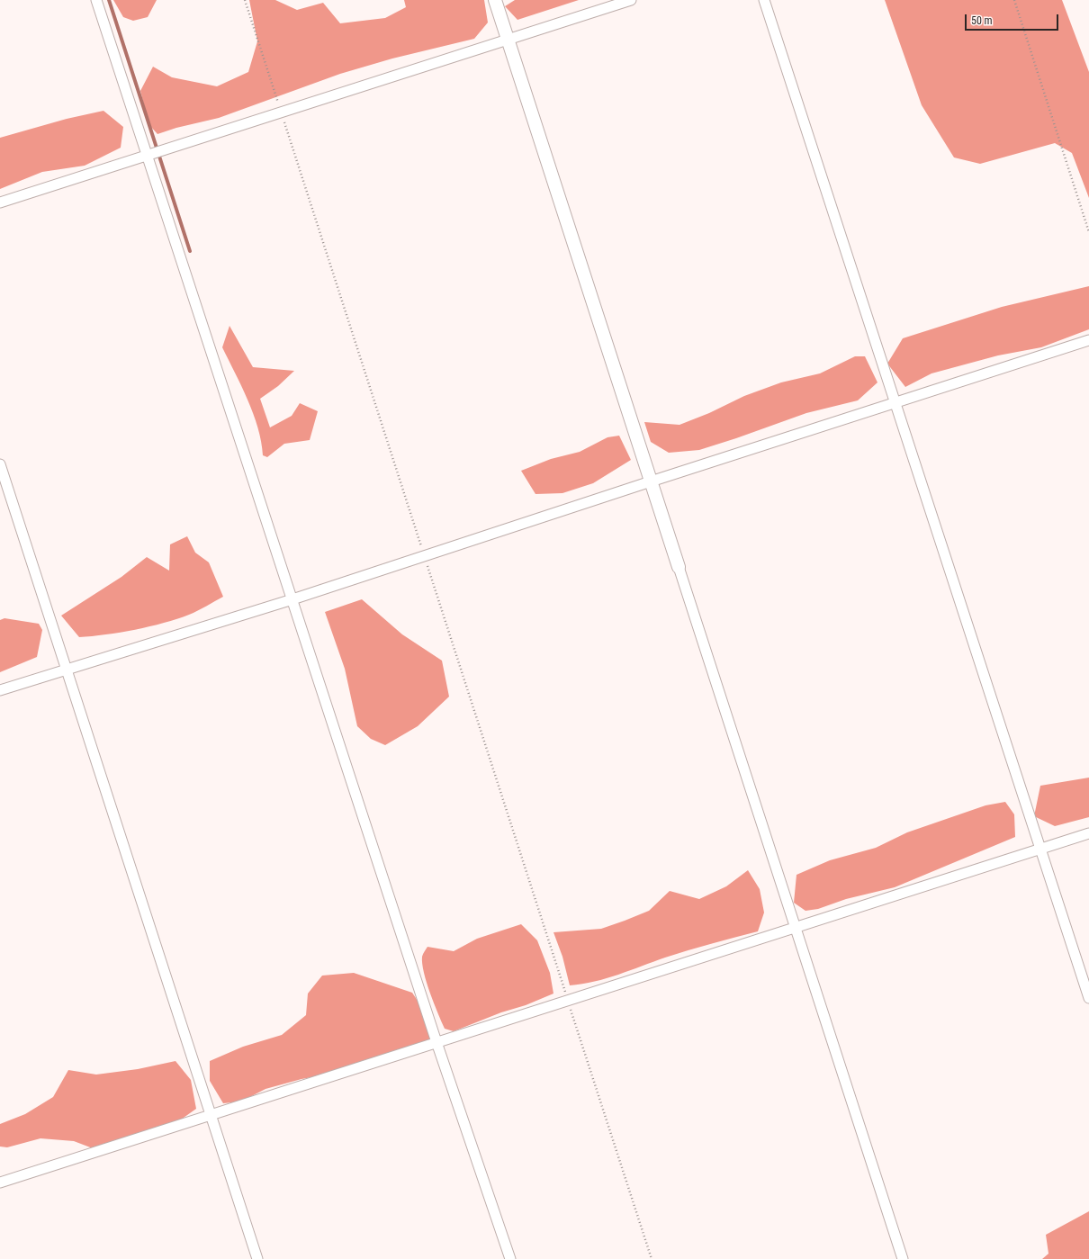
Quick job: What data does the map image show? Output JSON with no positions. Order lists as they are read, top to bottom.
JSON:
{
  "scale_bar": "50 m"
}
